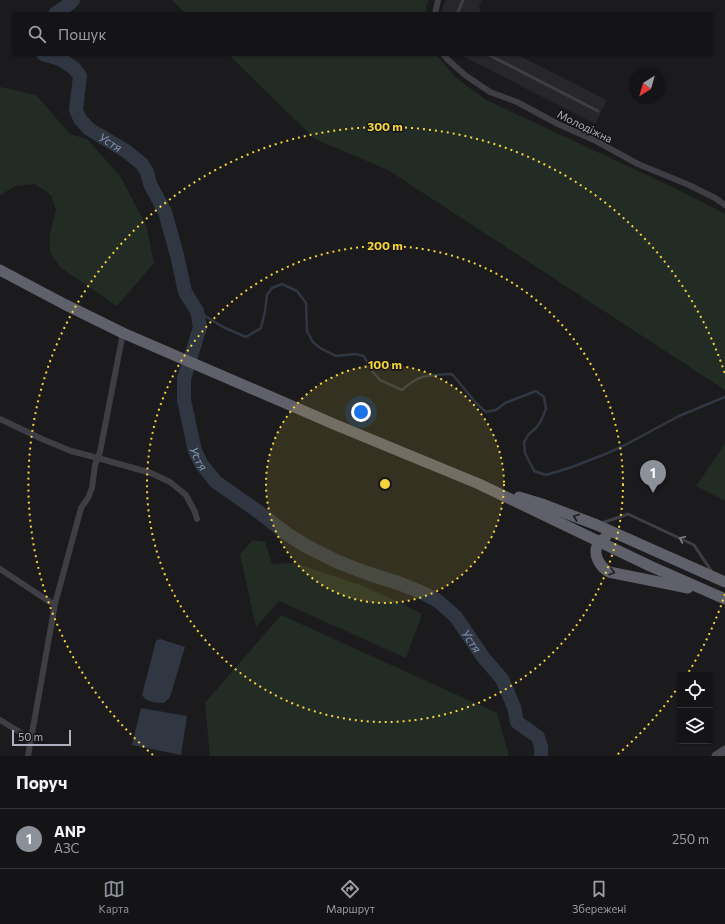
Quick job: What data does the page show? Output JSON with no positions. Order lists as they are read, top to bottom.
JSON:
{
  "streets": {
    "street": ["Молодіжна"]
  },
  "water": ["Устя"],
  "scale_bar": "50 m",
  "north": "bottom left",
  "page": {
    "search": "Пошук",
    "pins": "1",
    "scale": "50 m",
    "heading": "Поруч",
    "list": [
      {
        "mark": "1",
        "name": "ANP",
        "note": "АЗС",
        "value": "250 m"
      }
    ],
    "nav": ["Карта", "Маршрут", "Збережені"]
  },
  "rings": ["300 m", "200 m", "100 m"]
}
